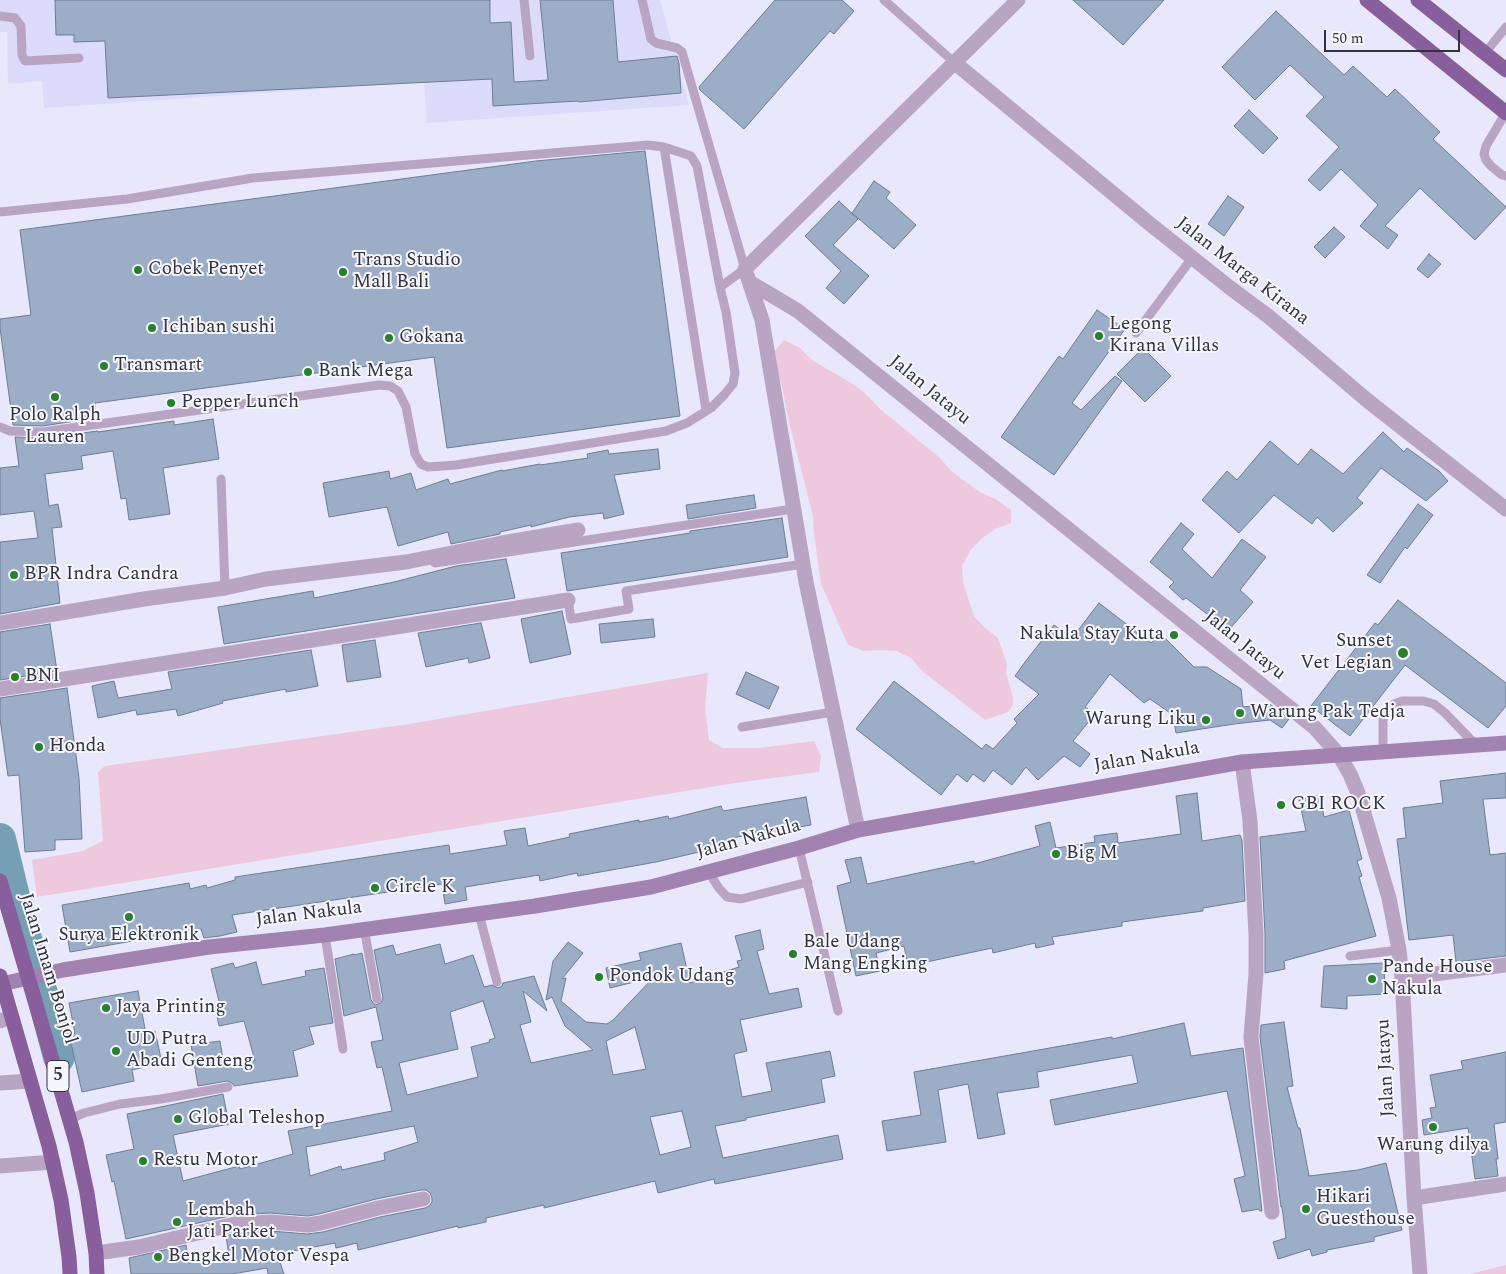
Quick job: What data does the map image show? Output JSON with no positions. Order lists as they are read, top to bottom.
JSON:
{
  "streets": {
    "highway": ["Jalan Imam Bonjol", "5"],
    "main road": ["Jalan Nakula"],
    "street": ["Jalan Marga Kirana", "Jalan Jatayu"]
  },
  "crossings": [
    ["Jalan Jatayu", "Jalan Nakula"],
    ["Jalan Nakula", "Jalan Imam Bonjol"],
    ["Jalan Nakula", "5"]
  ],
  "places": [
    "Cobek Penyet",
    "Trans Studio Mall Bali",
    "Ichiban sushi",
    "Legong Kirana Villas",
    "Gokana",
    "Transmart",
    "Bank Mega",
    "Polo Ralph Lauren",
    "Pepper Lunch",
    "BPR Indra Candra",
    "Nakula Stay Kuta",
    "Sunset Vet Legian",
    "BNI",
    "Warung Pak Tedja",
    "Warung Liku",
    "Honda",
    "GBI ROCK",
    "Big M",
    "Circle K",
    "Surya Elektronik",
    "Bale Udang Mang Engking",
    "Pondok Udang",
    "Pande House Nakula",
    "Jaya Printing",
    "UD Putra Abadi Genteng",
    "Global Teleshop",
    "Warung dilya",
    "Restu Motor",
    "Hikari Guesthouse",
    "Lembah Jati Parket",
    "Bengkel Motor Vespa"
  ],
  "scale_bar": "50 m"
}
